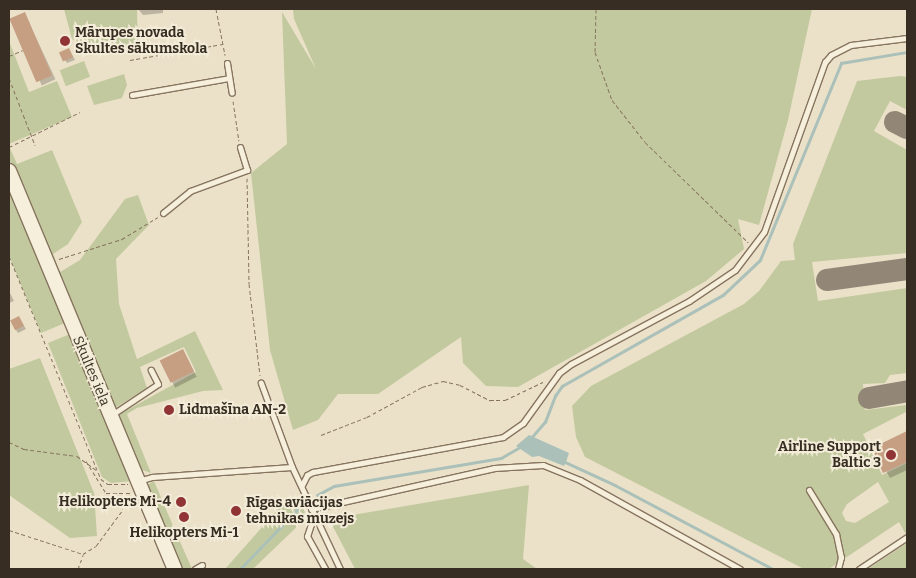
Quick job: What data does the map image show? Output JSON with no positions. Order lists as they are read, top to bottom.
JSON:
{
  "streets": {
    "main road": ["Skultes iela"]
  },
  "places": [
    "Mārupes novada Skultes sākumskola",
    "Lidmašīna AN-2",
    "Airline Support Baltic 3",
    "Helikopters Mi-4",
    "Rīgas aviācijas tehnikas muzejs",
    "Helikopters Mi-1"
  ]
}
